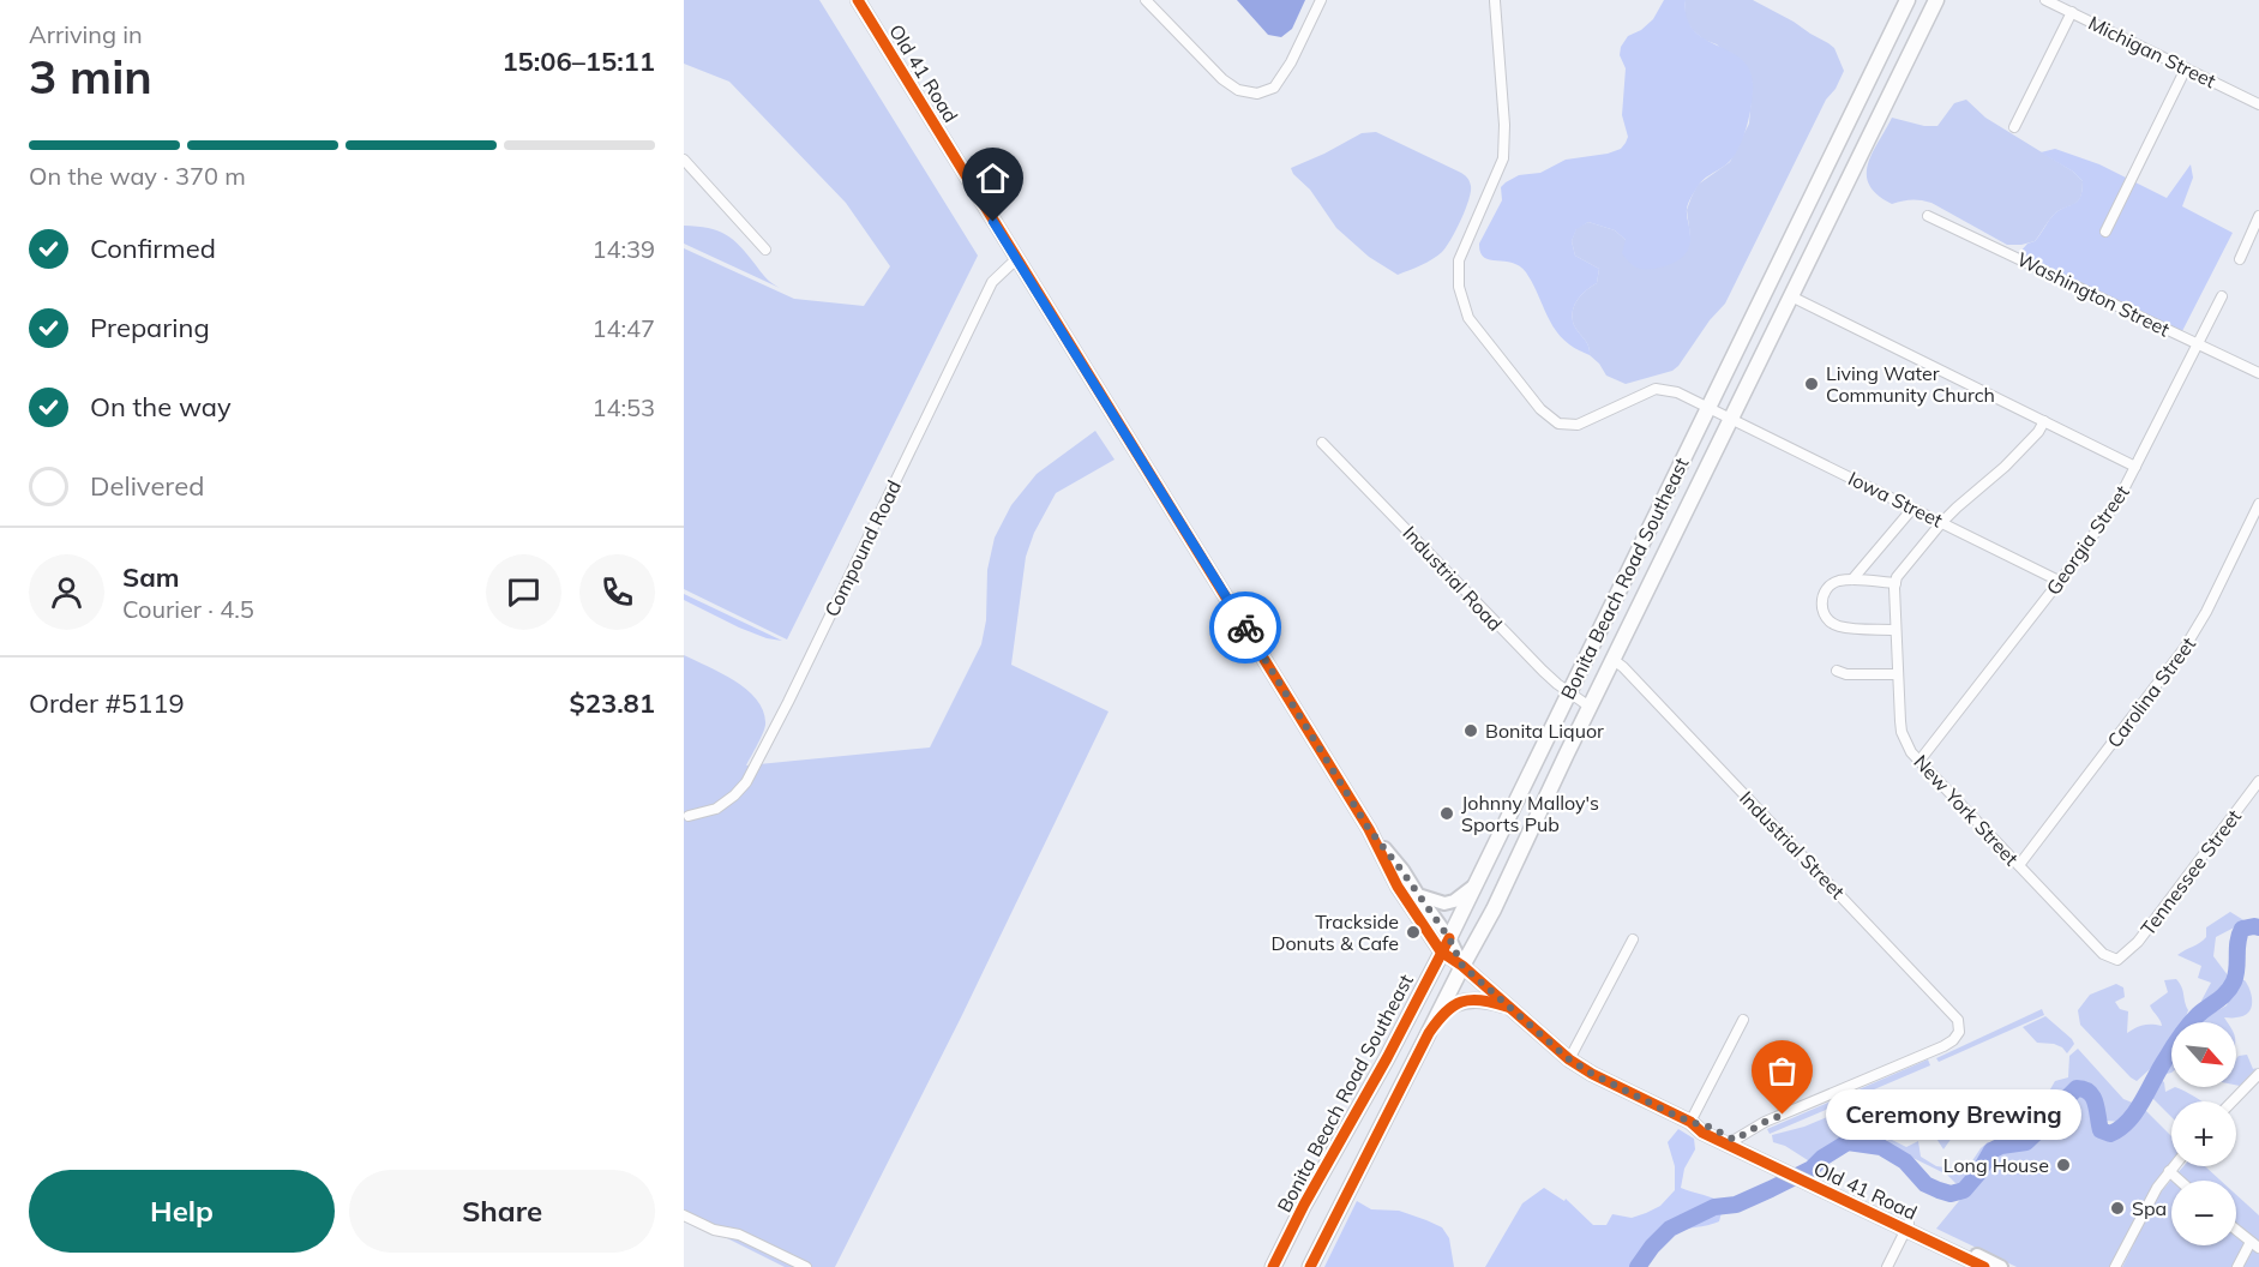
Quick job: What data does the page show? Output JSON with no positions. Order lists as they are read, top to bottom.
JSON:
{
  "streets": {
    "main road": ["Bonita Beach Road Southeast"],
    "street": [
      "Michigan Street",
      "Old 41 Road",
      "Washington Street",
      "Iowa Street",
      "Georgia Street",
      "Compound Road",
      "Industrial Road",
      "Carolina Street",
      "New York Street",
      "Industrial Street",
      "Tennessee Street"
    ]
  },
  "crossings": [
    ["Old 41 Road", "Compound Road"],
    ["Old 41 Road", "Bonita Beach Road Southeast"],
    ["Old 41 Road", "Industrial Street"],
    ["Washington Street", "Georgia Street"],
    ["Iowa Street", "Georgia Street"],
    ["Iowa Street", "Bonita Beach Road Southeast"],
    ["Georgia Street", "New York Street"],
    ["Industrial Road", "Bonita Beach Road Southeast"],
    ["Bonita Beach Road Southeast", "Industrial Street"],
    ["Carolina Street", "New York Street"],
    ["New York Street", "Tennessee Street"]
  ],
  "places": [
    "Living Water Community Church",
    "Bonita Liquor",
    "Johnny Malloy's Sports Pub",
    "Trackside Donuts & Cafe",
    "Ceremony Brewing",
    "Long House",
    "Spa"
  ],
  "north": "bottom right",
  "page": {
    "heading": ["3 min", "Arriving in", "15:06–15:11"],
    "panel": [
      "Sam",
      "Courier · 4.5",
      "Order #5119",
      "$23.81"
    ],
    "bar": "On the way · 370 m",
    "list": [
      ["Confirmed", "14:39"],
      ["Preparing", "14:47"],
      ["On the way", "14:53"],
      "Delivered"
    ],
    "map_buttons": ["+", "−"],
    "bubble": "Ceremony Brewing",
    "buttons": ["Help", "Share"]
  }
}
